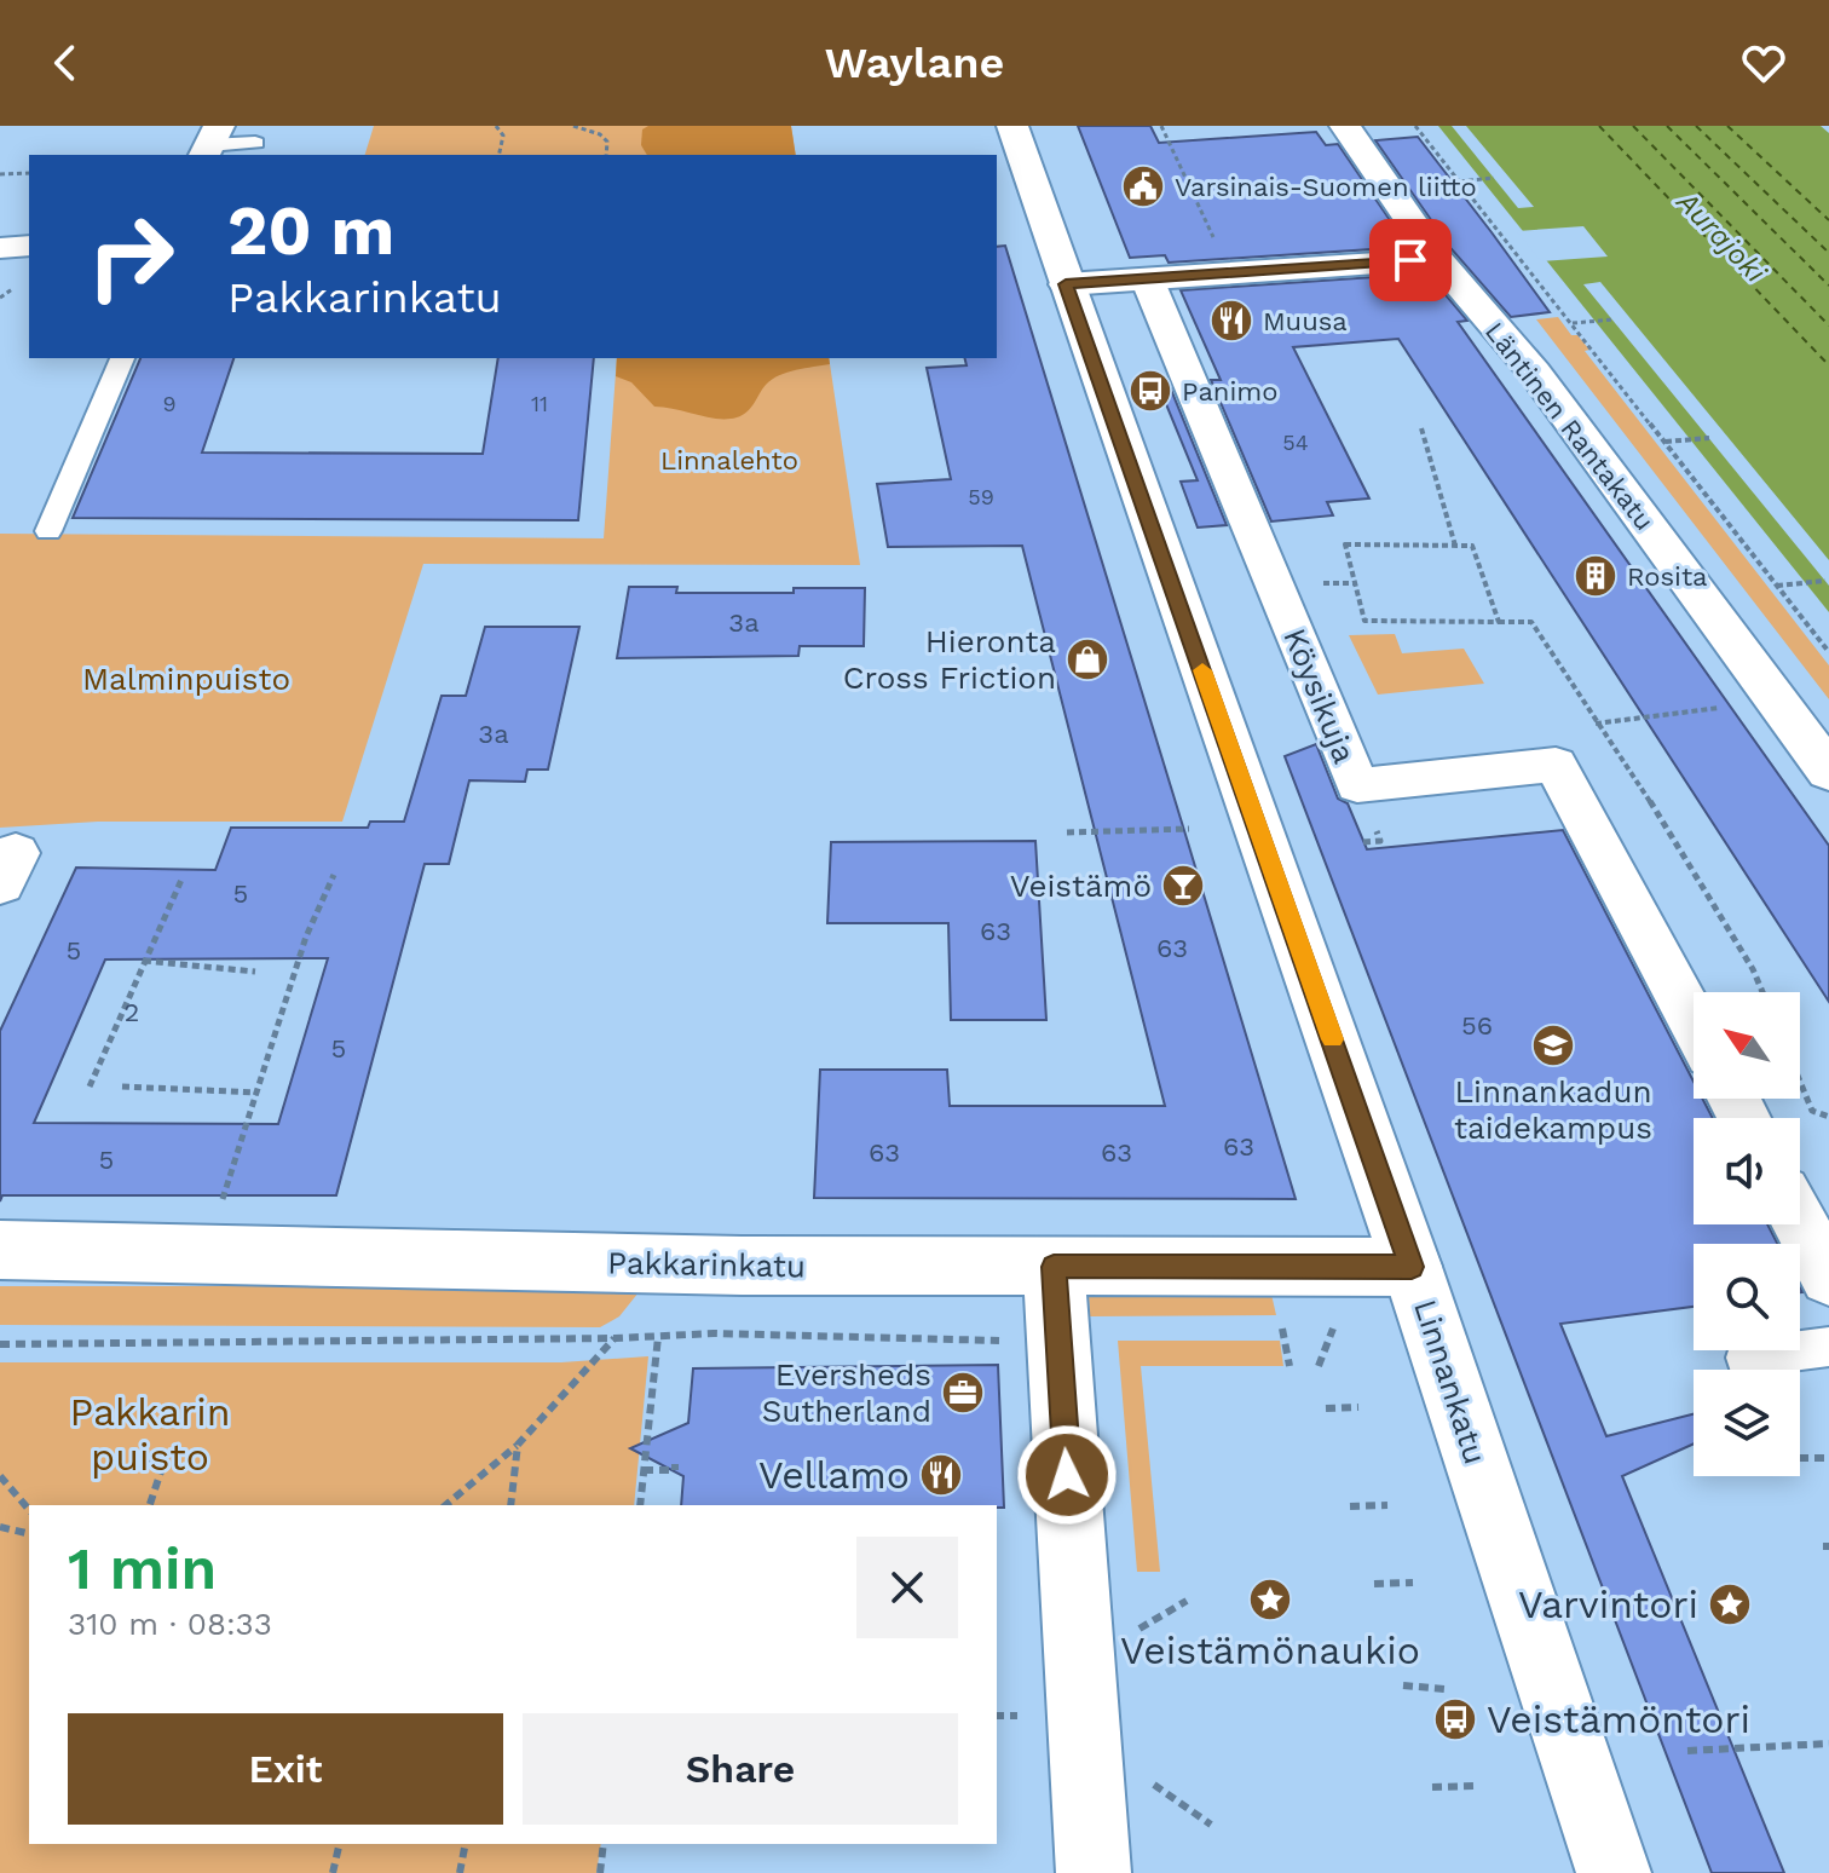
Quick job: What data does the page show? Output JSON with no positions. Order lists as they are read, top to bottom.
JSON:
{
  "streets": {
    "street": [
      "Läntinen Rantakatu",
      "Köysikuja",
      "Pakkarinkatu",
      "Linnankatu"
    ]
  },
  "crossings": [
    ["Pakkarinkatu", "Linnankatu"]
  ],
  "water": ["Aurajoki"],
  "parks": ["Linnalehto", "Malminpuisto", "Pakkarin puisto"],
  "places": {
    "public building": ["Varsinais-Suomen liitto"],
    "restaurant": ["Muusa", "Vellamo"],
    "bus stop": ["Panimo", "Veistämöntori"],
    "building": ["Rosita"],
    "shop": ["Hieronta Cross Friction"],
    "bar": ["Veistämö"],
    "school or university": ["Linnankadun taidekampus"],
    "office": ["Eversheds Sutherland"],
    "place": ["Veistämönaukio", "Varvintori"]
  },
  "house_numbers": [
    "9",
    "11",
    "54",
    "59",
    "3a",
    "3a",
    "5",
    "63",
    "63",
    "5",
    "2",
    "56",
    "5",
    "63",
    "63",
    "63",
    "5"
  ],
  "north": "top left",
  "page": {
    "header": "Waylane",
    "turn": ["20 m", "Pakkarinkatu"],
    "heading": ["1 min", "310 m · 08:33"],
    "buttons": ["Exit", "Share"]
  }
}
